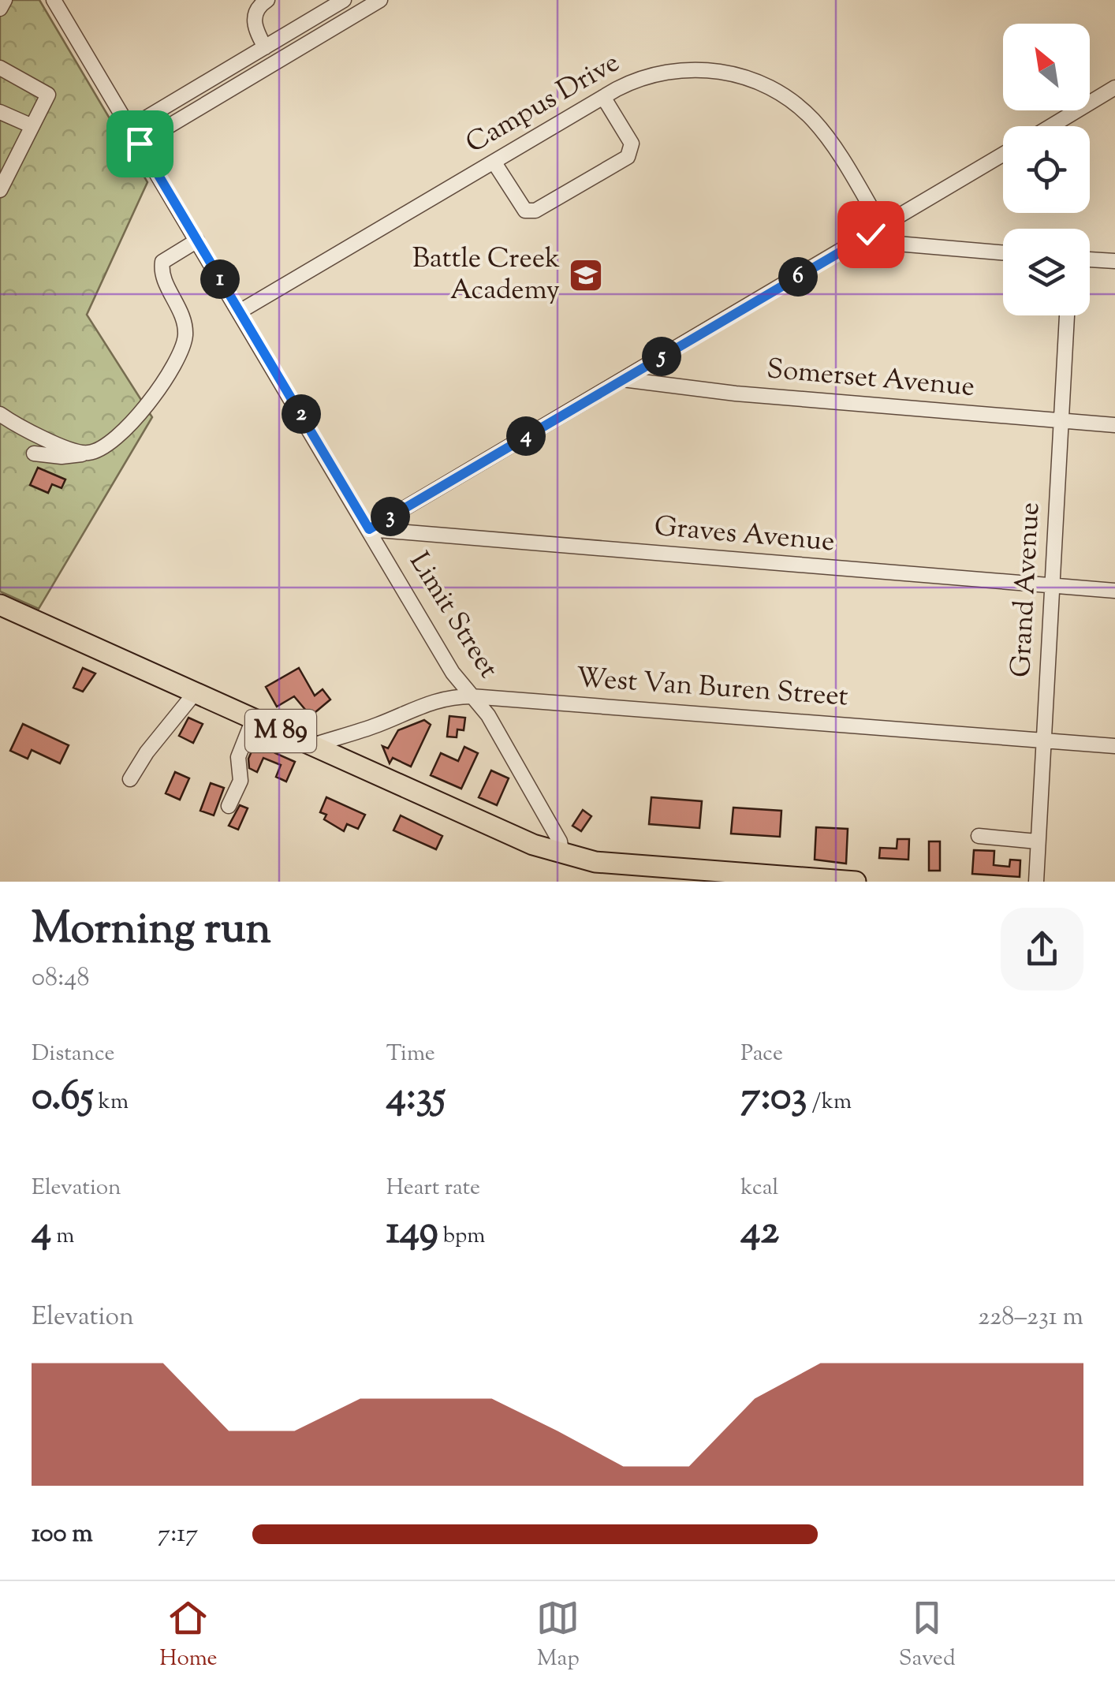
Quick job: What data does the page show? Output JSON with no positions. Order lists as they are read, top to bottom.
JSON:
{
  "streets": {
    "highway": ["M 89"],
    "street": [
      "Campus Drive",
      "Somerset Avenue",
      "Graves Avenue",
      "Grand Avenue",
      "Limit Street",
      "West Van Buren Street"
    ]
  },
  "crossings": [
    ["Campus Drive", "Limit Street"],
    ["Somerset Avenue", "Grand Avenue"],
    ["Graves Avenue", "Grand Avenue"],
    ["Graves Avenue", "Limit Street"],
    ["Grand Avenue", "West Van Buren Street"],
    ["Limit Street", "West Van Buren Street"],
    ["Limit Street", "M 89"],
    ["West Van Buren Street", "M 89"]
  ],
  "places": {
    "school or university": ["Battle Creek Academy"]
  },
  "north": "top left",
  "page": {
    "pins": [
      "6",
      "1",
      "5",
      "2",
      "4",
      "3"
    ],
    "heading": ["Morning run", "08:48"],
    "stats": [
      ["Distance", "0.65 km"],
      ["Time", "4:35"],
      ["Pace", "7:03 /km"],
      ["Elevation", "4 m"],
      ["Heart rate", "149 bpm"],
      ["kcal", "42"]
    ],
    "chart": ["Elevation", "228–231 m"],
    "list": [
      {
        "name": "100 m",
        "note": "7:17"
      }
    ],
    "tabs": ["Home", "Map", "Saved"]
  }
}
